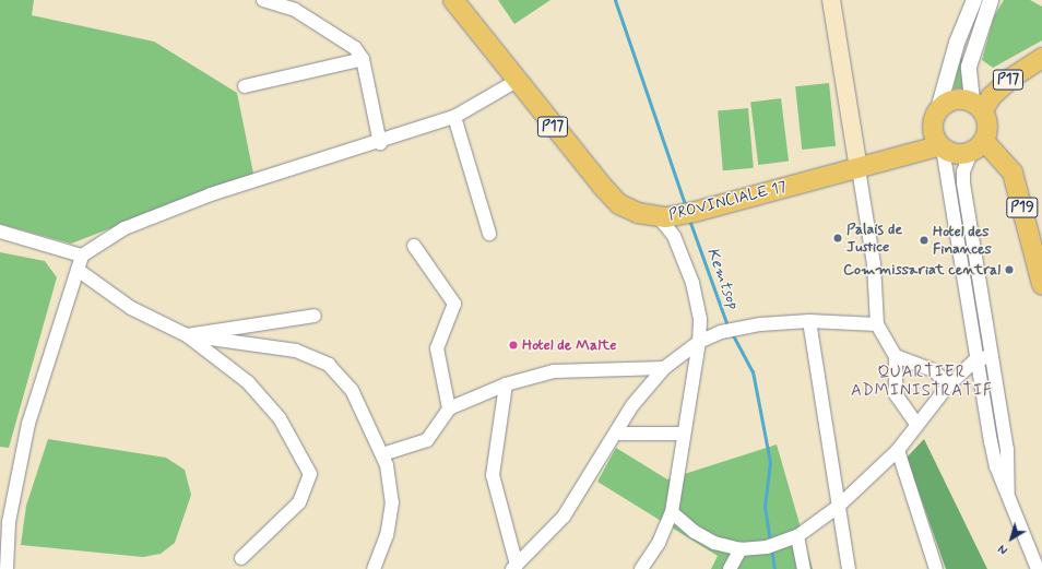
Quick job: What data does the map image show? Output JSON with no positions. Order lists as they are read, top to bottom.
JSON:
{
  "streets": {
    "main road": ["P17", "PROVINCIALE 17", "P19"]
  },
  "crossings": [
    ["P17", "PROVINCIALE 17"],
    ["P17", "P19"],
    ["PROVINCIALE 17", "P19"]
  ],
  "districts": ["QUARTIER ADMINISTRATIF"],
  "water": ["Kemtsop"],
  "places": [
    "Palais de Justice",
    "Hotel des Finances",
    "Commissariat central",
    "Hotel de Malte"
  ],
  "north": "bottom left"
}
